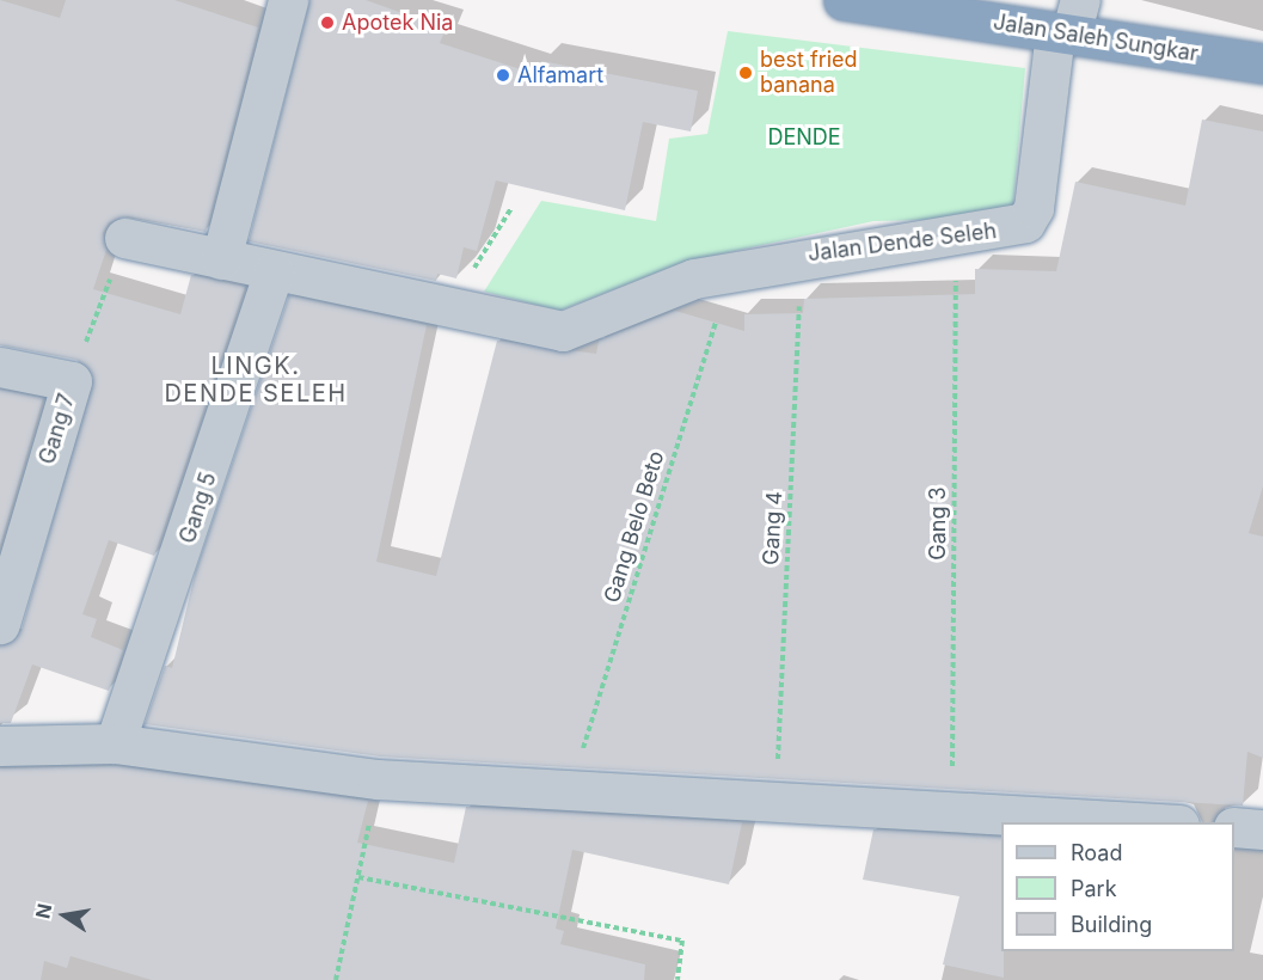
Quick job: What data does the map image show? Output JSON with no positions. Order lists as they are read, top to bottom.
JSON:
{
  "streets": {
    "highway": ["Jalan Saleh Sungkar"],
    "street": ["Jalan Dende Seleh", "Gang 7", "Gang 5"],
    "path": ["Gang 3", "Gang Belo Beto", "Gang 4"]
  },
  "crossings": [
    ["Jalan Saleh Sungkar", "Jalan Dende Seleh"],
    ["Jalan Dende Seleh", "Gang 7"],
    ["Jalan Dende Seleh", "Gang 5"],
    ["Jalan Dende Seleh", "Gang 3"],
    ["Jalan Dende Seleh", "Gang Belo Beto"],
    ["Jalan Dende Seleh", "Gang 4"]
  ],
  "districts": ["LINGK. DENDE SELEH"],
  "parks": ["DENDE"],
  "places": ["Apotek Nia", "best fried banana", "Alfamart"],
  "legend": ["Road", "Park", "Building"],
  "north": "left"
}
